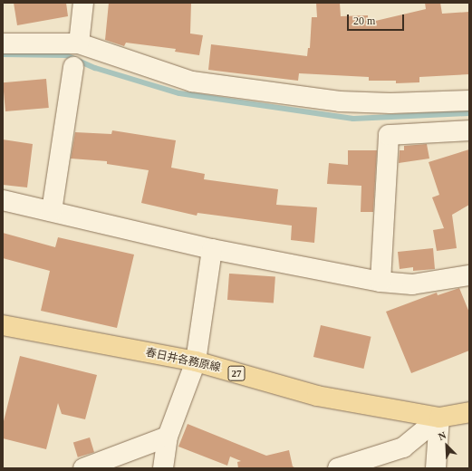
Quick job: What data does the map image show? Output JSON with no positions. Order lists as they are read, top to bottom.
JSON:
{
  "streets": {
    "main road": ["春日井各務原線", "27"]
  },
  "scale_bar": "20 m",
  "north": "top left"
}
